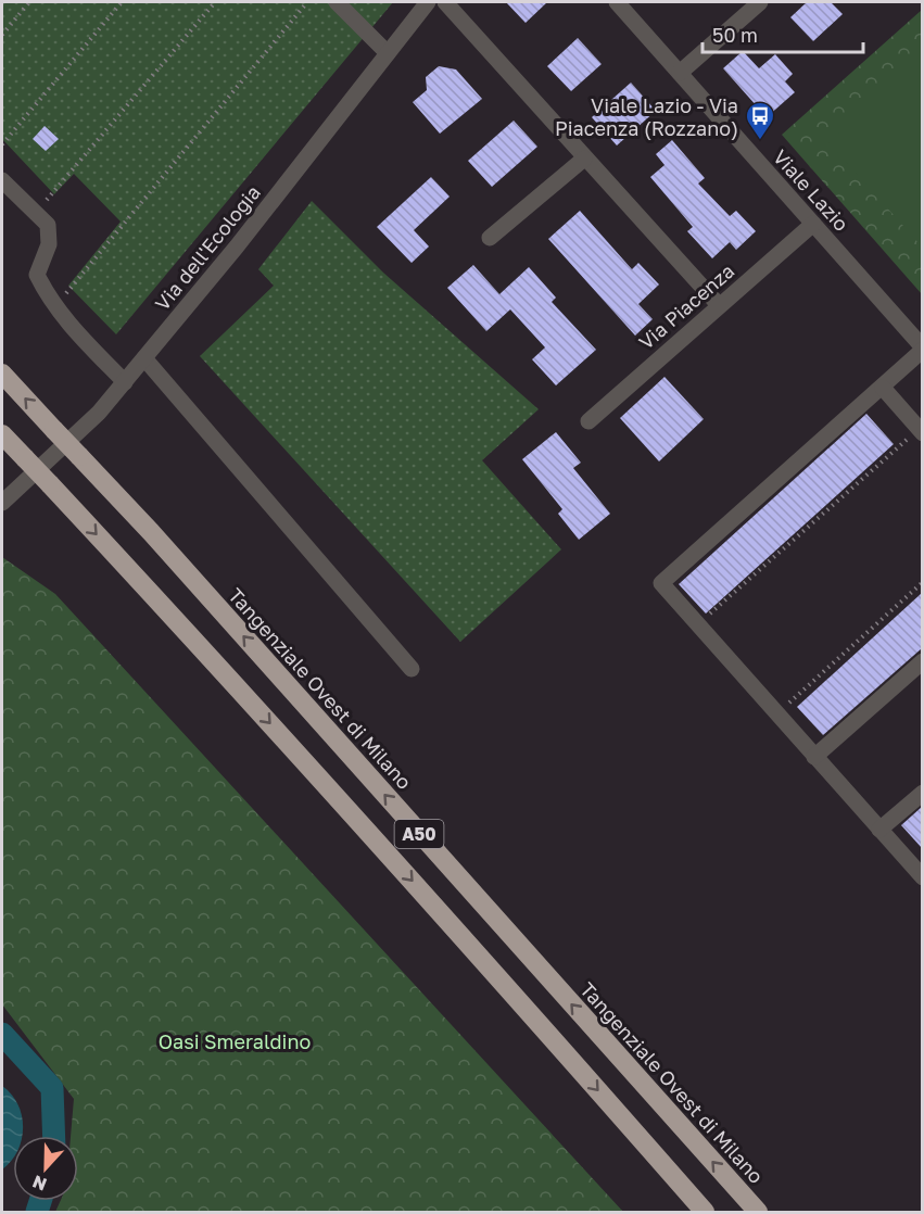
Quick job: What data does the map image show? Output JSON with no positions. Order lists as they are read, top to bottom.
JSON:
{
  "streets": {
    "highway": ["Tangenziale Ovest di Milano", "A50"],
    "street": ["Viale Lazio", "Via dell'Ecologia", "Via Piacenza"]
  },
  "crossings": [
    ["Viale Lazio", "Via Piacenza"]
  ],
  "parks": ["Oasi Smeraldino"],
  "places": {
    "bus stop": ["Viale Lazio - Via Piacenza (Rozzano)"]
  },
  "scale_bar": "50 m",
  "north": "bottom"
}
